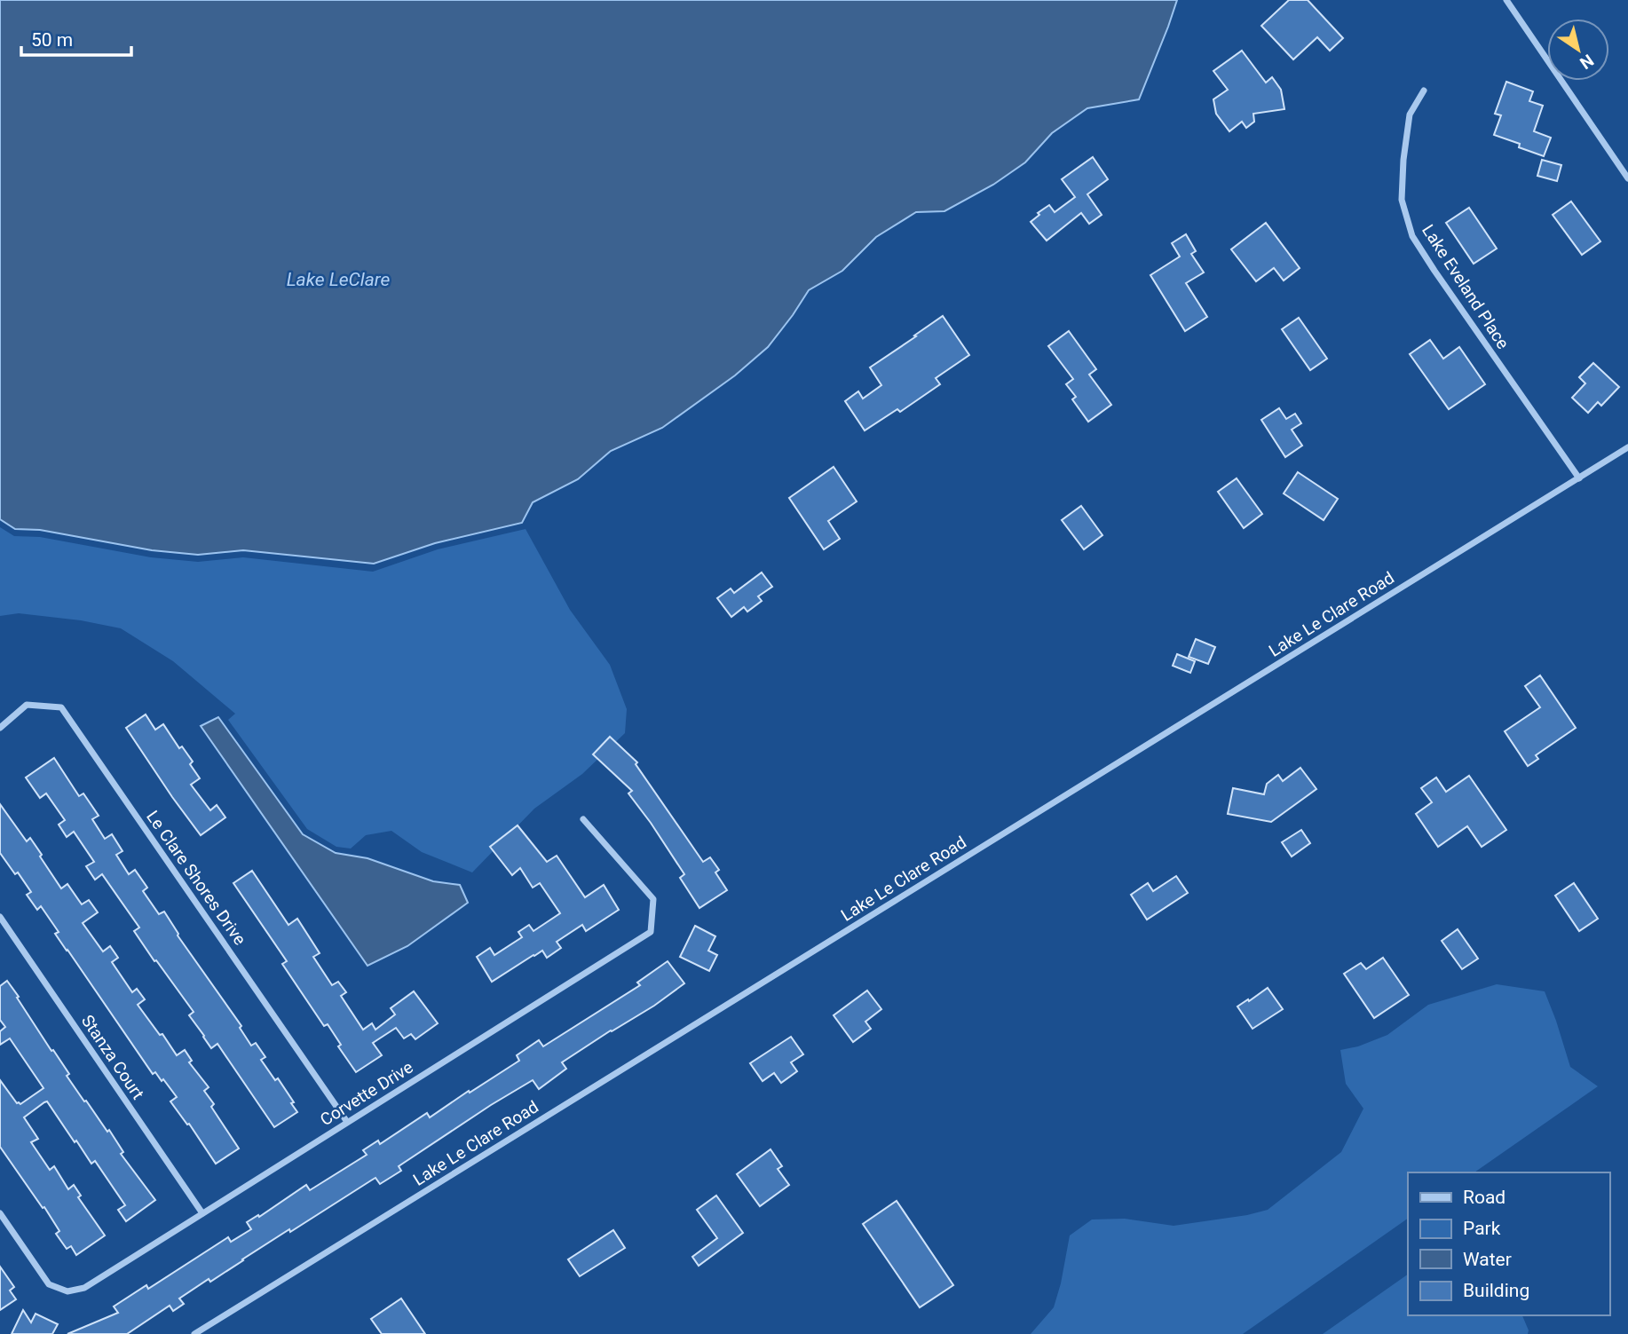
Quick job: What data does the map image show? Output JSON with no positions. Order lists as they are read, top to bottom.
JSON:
{
  "streets": {
    "street": [
      "Lake Eveland Place",
      "Lake Le Clare Road",
      "Le Clare Shores Drive",
      "Stanza Court",
      "Corvette Drive"
    ]
  },
  "crossings": [
    ["Lake Eveland Place", "Lake Le Clare Road"],
    ["Le Clare Shores Drive", "Corvette Drive"],
    ["Stanza Court", "Corvette Drive"]
  ],
  "water": ["Lake LeClare"],
  "legend": [
    "Road",
    "Park",
    "Water",
    "Building"
  ],
  "scale_bar": "50 m",
  "north": "bottom right"
}
